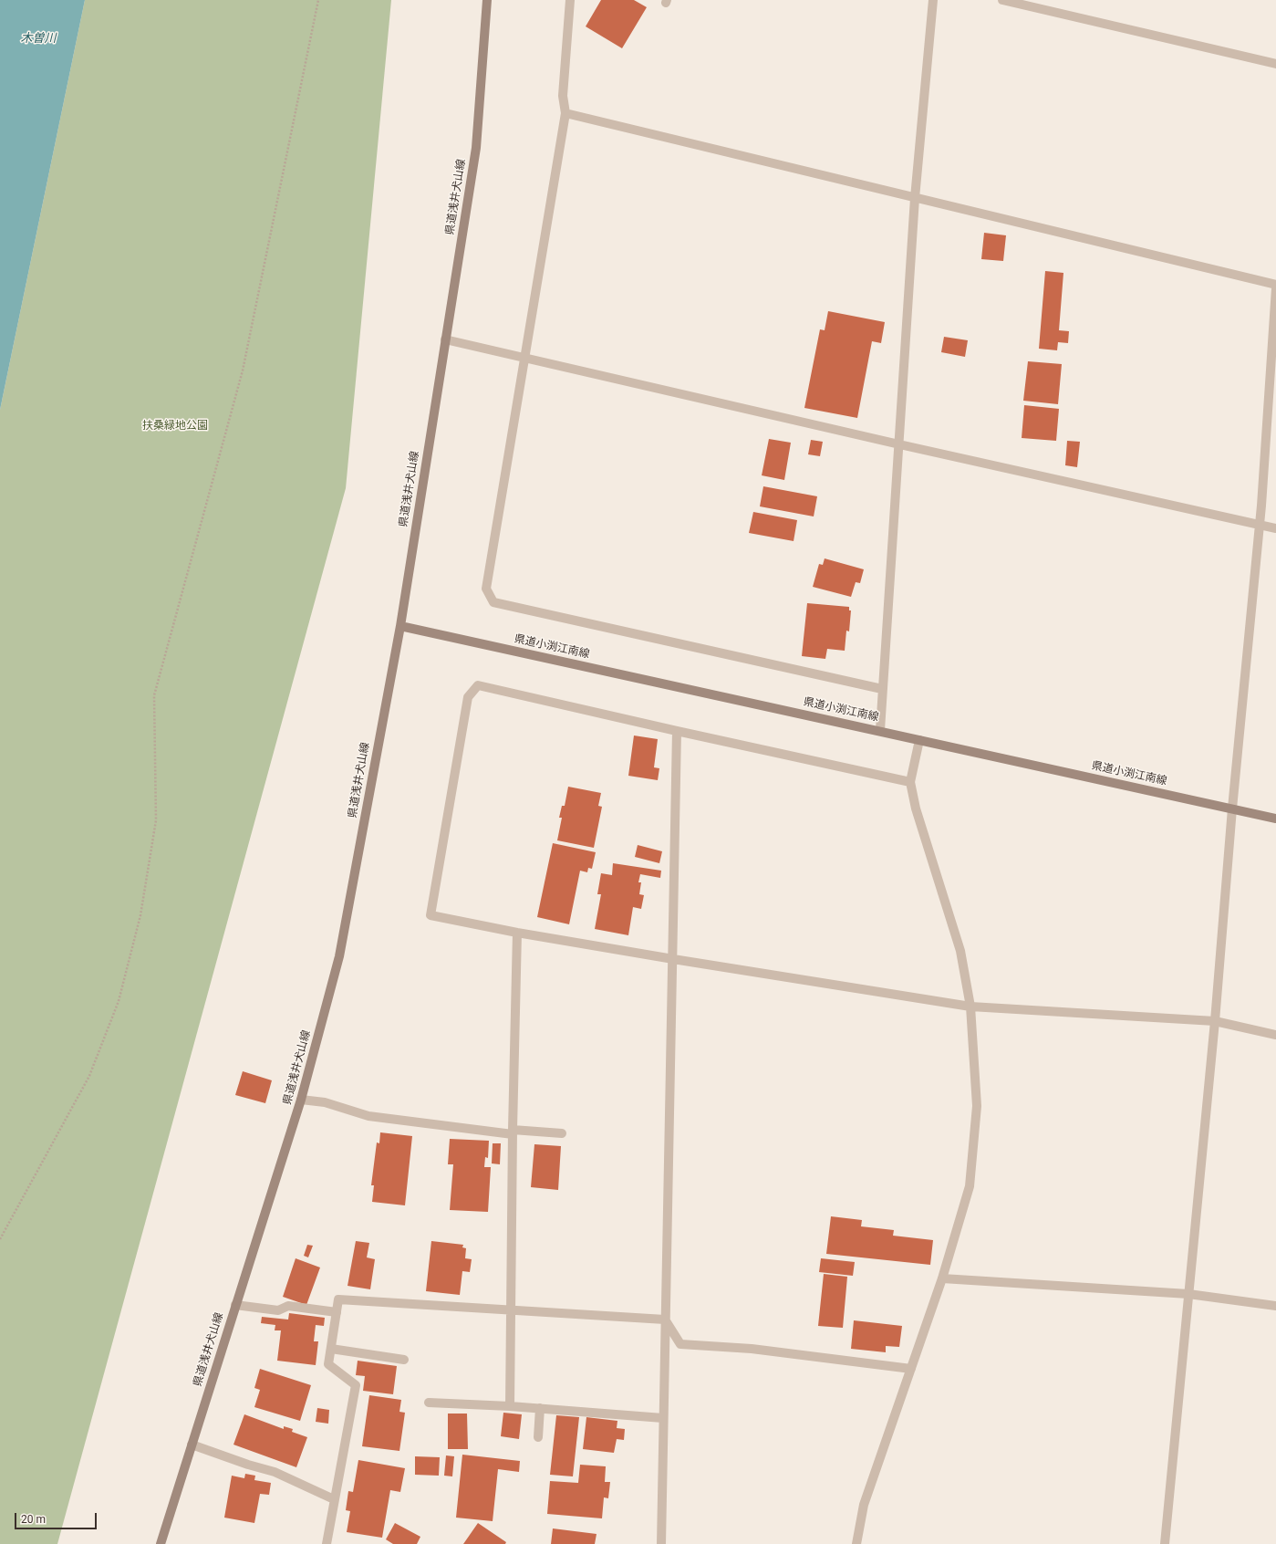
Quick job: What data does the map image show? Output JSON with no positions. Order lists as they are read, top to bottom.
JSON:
{
  "streets": {
    "main road": ["県道浅井犬山線", "県道小渕江南線"]
  },
  "crossings": [
    ["県道浅井犬山線", "県道小渕江南線"]
  ],
  "water": ["木曽川"],
  "parks": ["扶桑緑地公園"],
  "scale_bar": "20 m"
}
